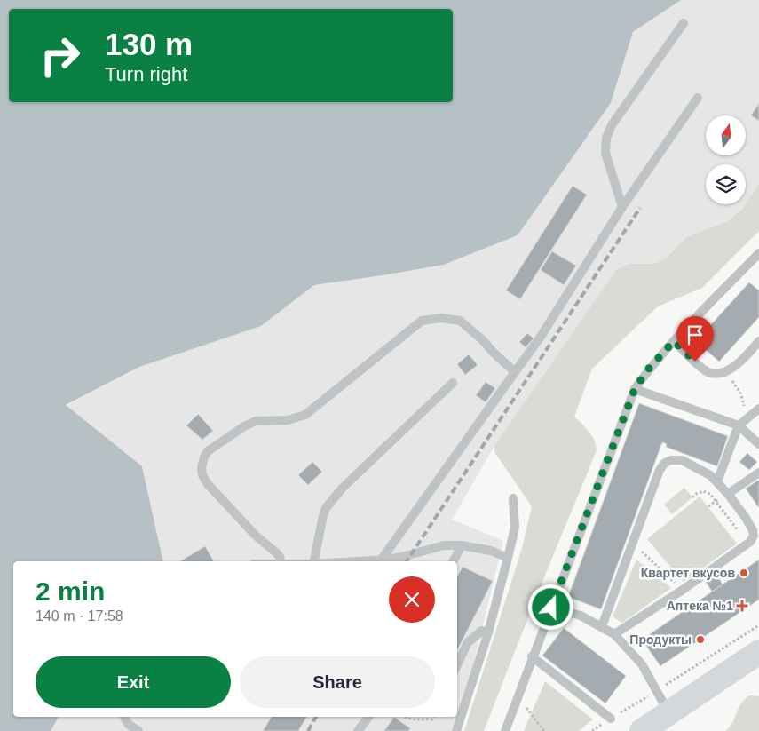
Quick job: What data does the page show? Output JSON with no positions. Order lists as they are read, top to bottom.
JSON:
{
  "places": {
    "other": ["Квартет вкусов", "Продукты"],
    "health": ["Аптека №1"]
  },
  "north": "top",
  "page": {
    "turn": ["130 m", "Turn right"],
    "heading": ["2 min", "140 m · 17:58"],
    "buttons": ["Exit", "Share"]
  }
}
